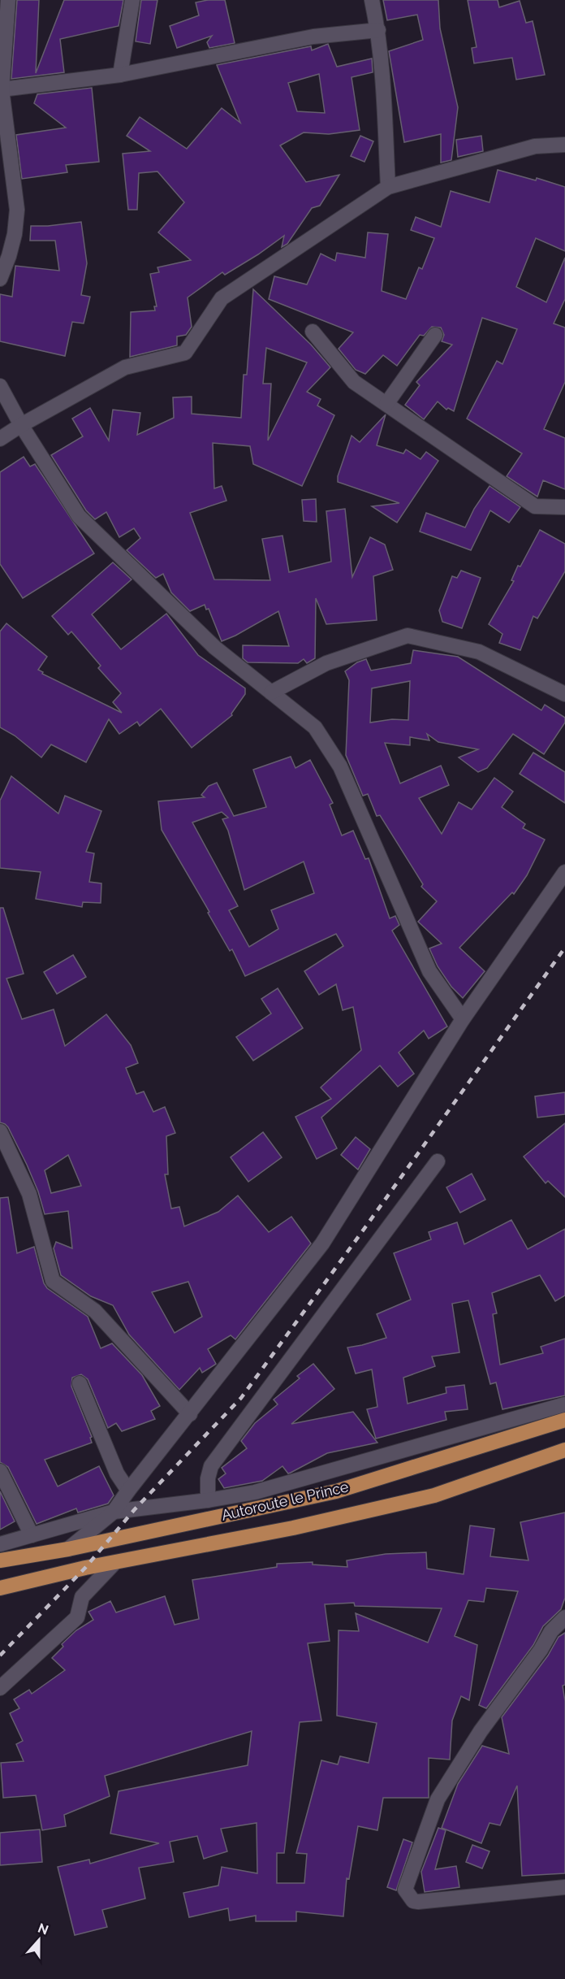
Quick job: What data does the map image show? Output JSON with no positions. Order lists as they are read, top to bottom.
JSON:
{
  "streets": {
    "main road": ["Autoroute le Prince"]
  },
  "north": "top"
}
